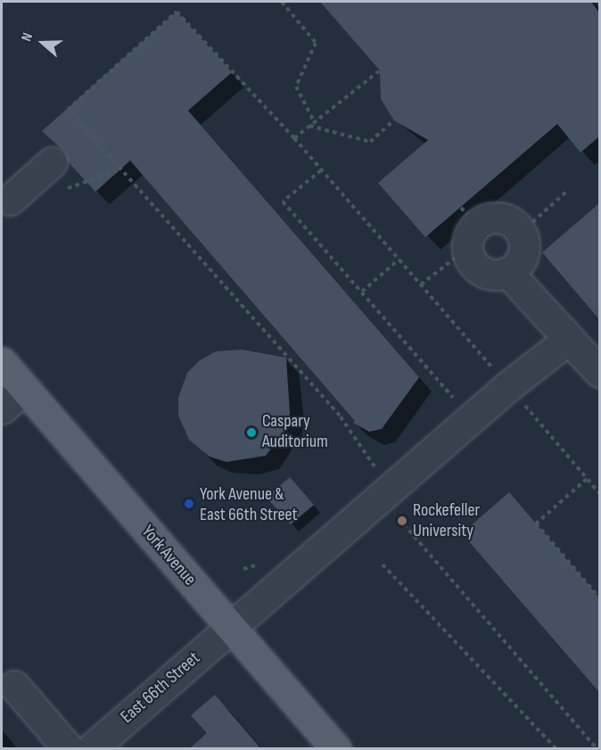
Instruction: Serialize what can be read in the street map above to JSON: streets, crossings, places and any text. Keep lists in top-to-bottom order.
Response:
{
  "streets": {
    "main road": ["York Avenue"],
    "street": ["East 66th Street"]
  },
  "crossings": [
    ["York Avenue", "East 66th Street"]
  ],
  "places": ["Caspary Auditorium", "York Avenue & East 66th Street", "Rockefeller University"],
  "north": "left"
}
